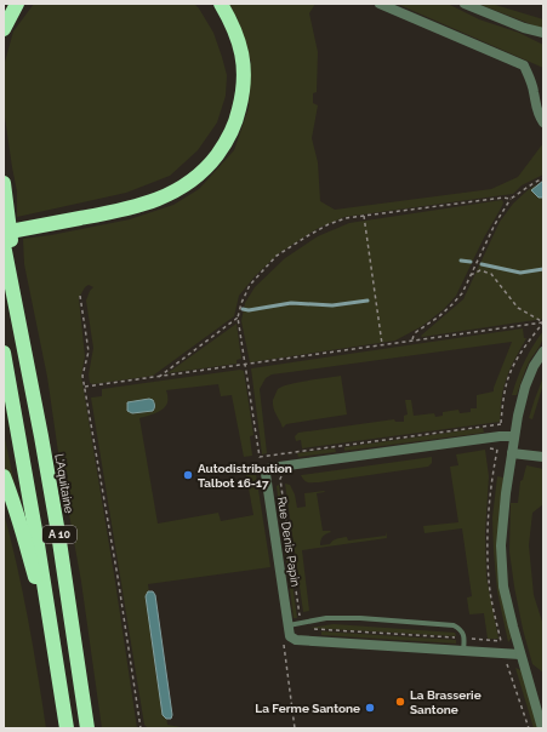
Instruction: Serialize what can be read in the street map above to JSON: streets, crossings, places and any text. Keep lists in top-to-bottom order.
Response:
{
  "streets": {
    "highway": ["L'Aquitaine", "A 10"],
    "street": ["Rue Denis Papin"]
  },
  "places": ["Autodistribution Talbot 16-17", "La Brasserie Santone", "La Ferme Santone"]
}
